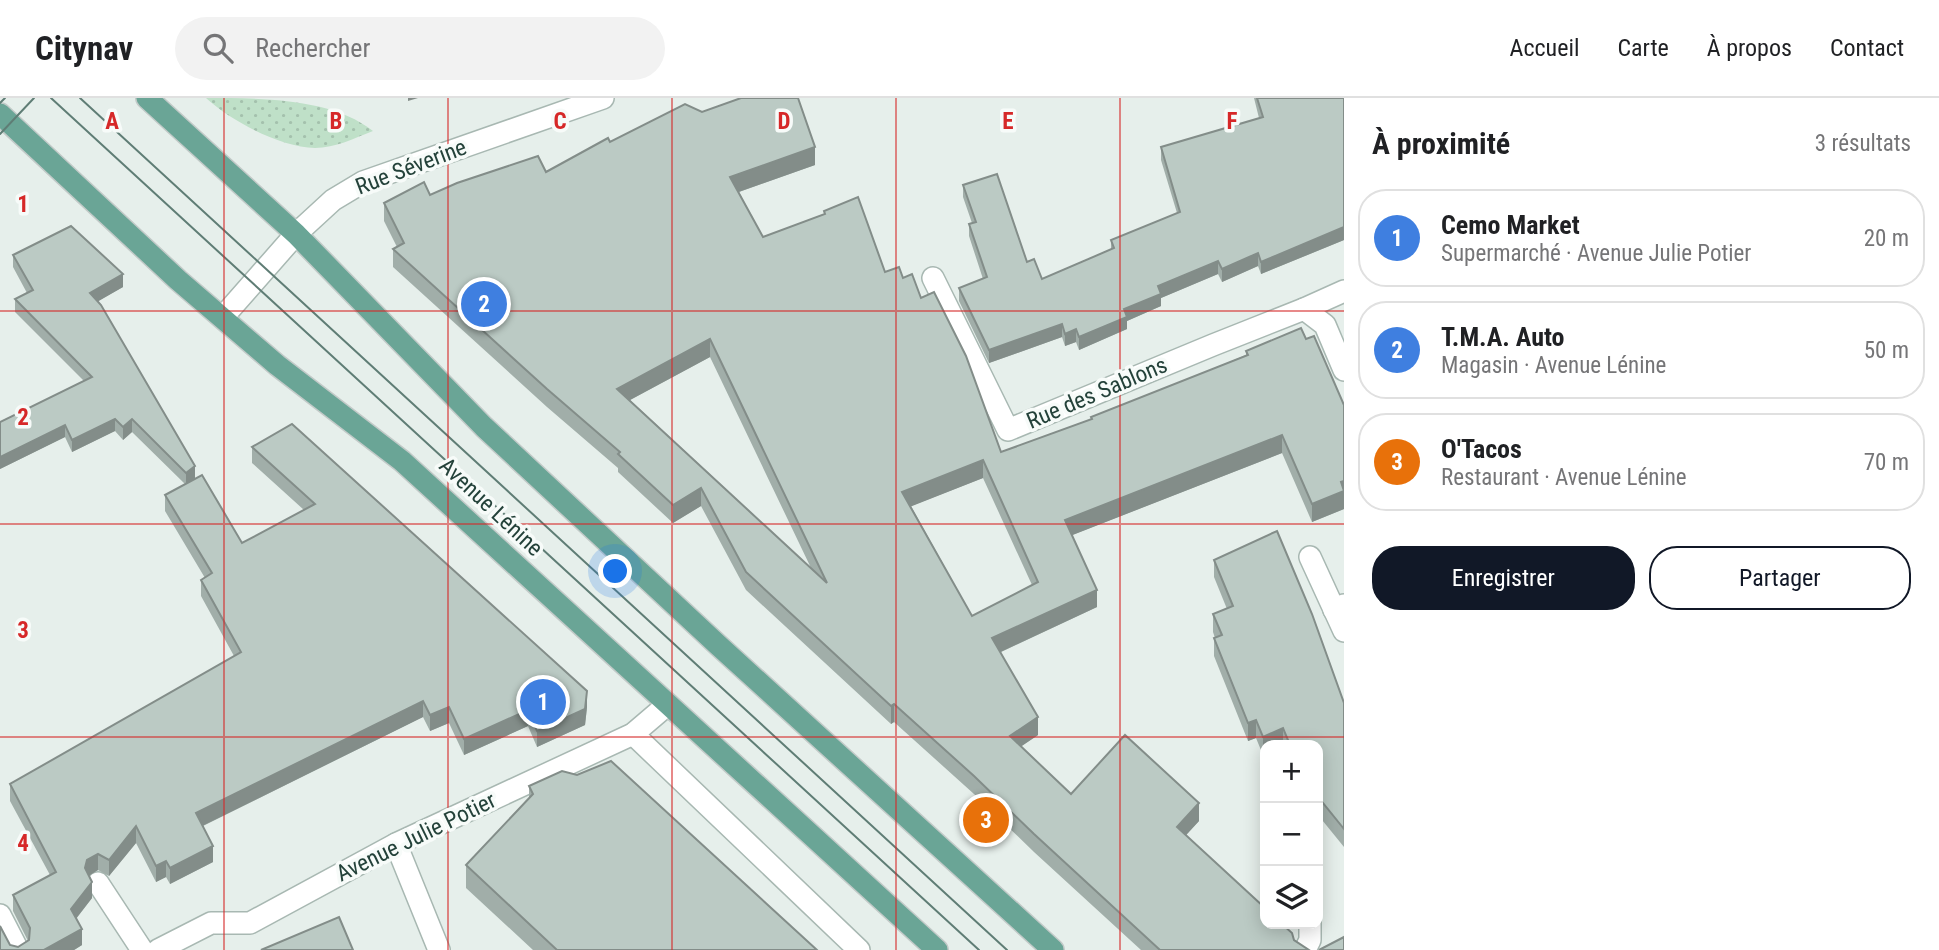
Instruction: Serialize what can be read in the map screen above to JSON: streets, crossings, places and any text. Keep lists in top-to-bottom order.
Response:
{
  "streets": {
    "main road": ["Avenue Lénine"],
    "street": ["Rue Séverine", "Rue des Sablons", "Avenue Julie Potier"]
  },
  "crossings": [
    ["Rue Séverine", "Avenue Lénine"],
    ["Avenue Lénine", "Avenue Julie Potier"]
  ],
  "page": {
    "header": "Citynav",
    "search": "Rechercher",
    "nav": [
      "Accueil",
      "Carte",
      "À propos",
      "Contact"
    ],
    "heading": ["À proximité", "3 résultats"],
    "list": [
      {
        "mark": "1",
        "name": "Cemo Market",
        "note": "Supermarché · Avenue Julie Potier",
        "value": "20 m"
      },
      {
        "mark": "2",
        "name": "T.M.A. Auto",
        "note": "Magasin · Avenue Lénine",
        "value": "50 m"
      },
      {
        "mark": "3",
        "name": "O'Tacos",
        "note": "Restaurant · Avenue Lénine",
        "value": "70 m"
      }
    ],
    "pins": ["2", "1", "3"],
    "buttons": ["Enregistrer", "Partager"],
    "map_buttons": ["+", "−"]
  },
  "grid": {
    "columns": [
      "A",
      "B",
      "C",
      "D",
      "E",
      "F"
    ],
    "rows": [
      "1",
      "2",
      "3",
      "4"
    ]
  }
}
